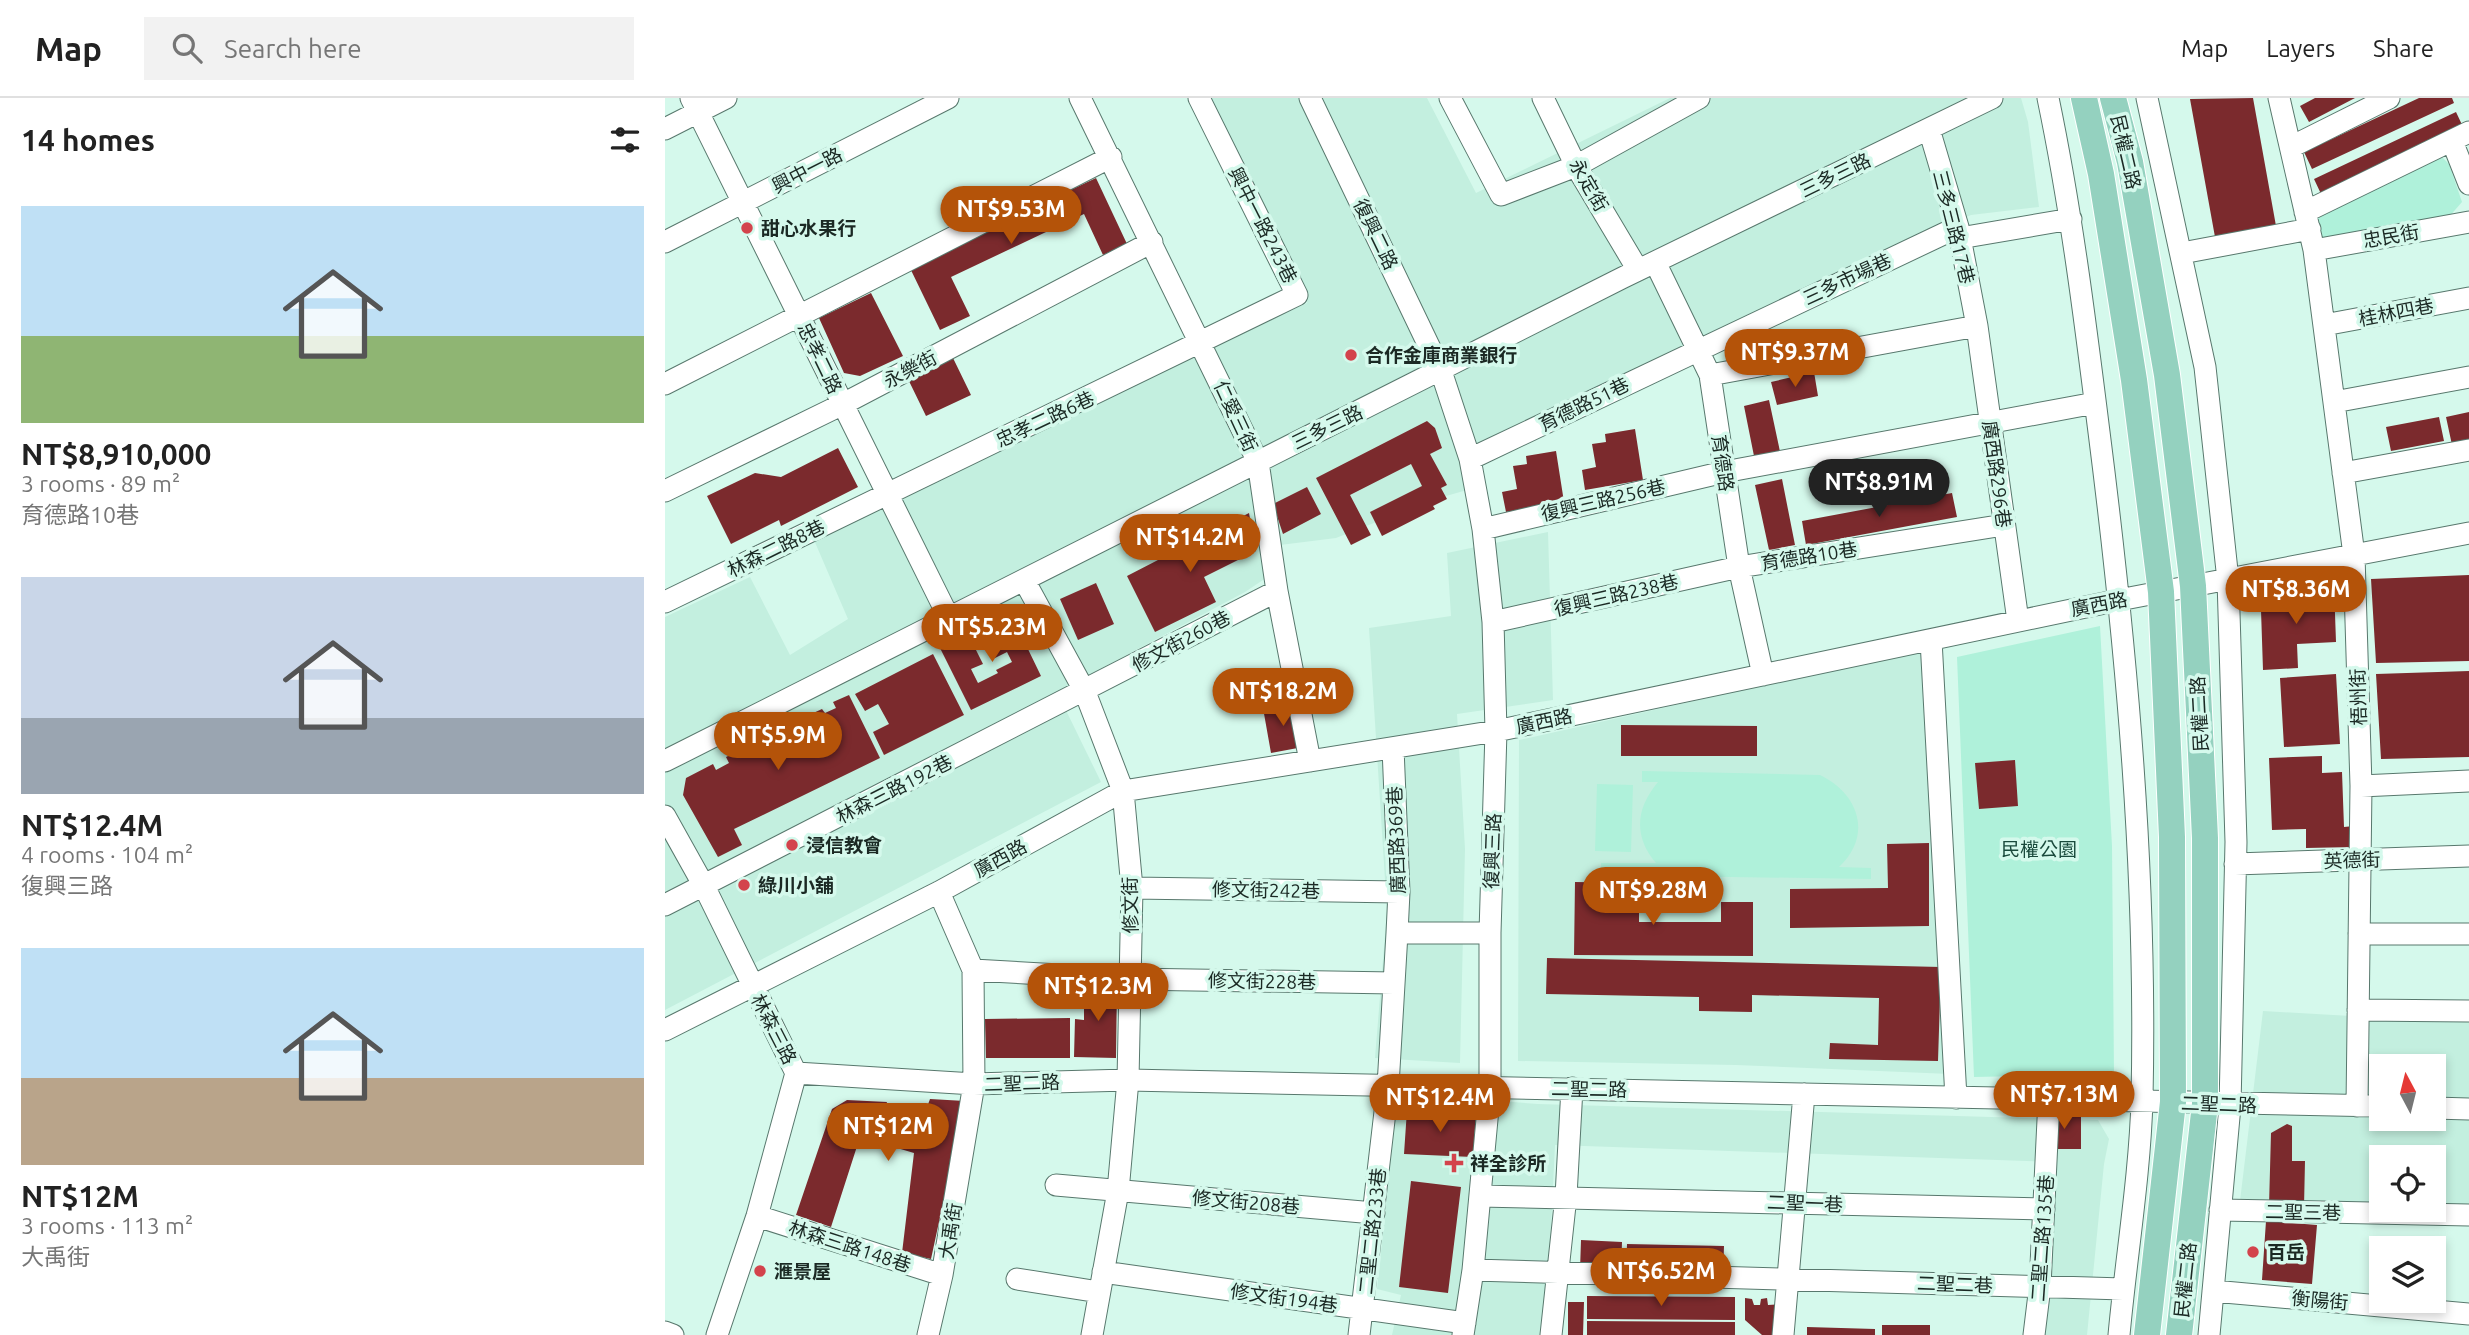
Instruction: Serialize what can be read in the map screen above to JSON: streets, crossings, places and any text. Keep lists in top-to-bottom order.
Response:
{
  "streets": {
    "main road": ["民權二路"],
    "street": [
      "興中一路",
      "三多三路",
      "永定街",
      "興中一路243巷",
      "三多三路17巷",
      "復興二路",
      "忠民街",
      "三多市場巷",
      "桂林四巷",
      "忠孝二路",
      "永樂街",
      "育德路51巷",
      "仁愛三街",
      "忠孝二路6巷",
      "育德路",
      "廣西路296巷",
      "復興三路256巷",
      "林森二路8巷",
      "育德路10巷",
      "復興三路238巷",
      "廣西路",
      "修文街260巷",
      "梧州街",
      "林森三路192巷",
      "廣西路369巷",
      "復興三路",
      "英德街",
      "修文街242巷",
      "修文街",
      "修文街228巷",
      "林森三路",
      "二聖二路",
      "修文街208巷",
      "二聖一巷",
      "二聖三巷",
      "大禹街",
      "二聖二路233巷",
      "二聖二路135巷",
      "林森三路148巷",
      "二聖二巷",
      "修文街194巷",
      "衡陽街"
    ]
  },
  "crossings": [
    ["民權二路", "廣西路"],
    ["民權二路", "英德街"],
    ["民權二路", "二聖二路"],
    ["民權二路", "二聖三巷"],
    ["民權二路", "衡陽街"],
    ["興中一路", "忠孝二路"],
    ["三多三路", "永定街"],
    ["三多三路", "三多三路17巷"],
    ["三多三路", "復興二路"],
    ["三多三路", "忠孝二路"],
    ["三多三路", "仁愛三街"],
    ["三多三路", "育德路"],
    ["三多三路", "復興三路"],
    ["三多三路", "修文街"],
    ["永定街", "育德路"],
    ["興中一路243巷", "仁愛三街"],
    ["興中一路243巷", "忠孝二路6巷"],
    ["三多三路17巷", "三多市場巷"],
    ["三多三路17巷", "廣西路296巷"],
    ["復興二路", "復興三路"],
    ["忠民街", "梧州街"],
    ["三多市場巷", "育德路51巷"],
    ["三多市場巷", "育德路"],
    ["桂林四巷", "梧州街"],
    ["忠孝二路", "永樂街"],
    ["忠孝二路", "忠孝二路6巷"],
    ["忠孝二路", "林森二路8巷"],
    ["永樂街", "仁愛三街"],
    ["育德路51巷", "育德路"],
    ["育德路51巷", "復興三路"],
    ["仁愛三街", "忠孝二路6巷"],
    ["仁愛三街", "廣西路"],
    ["仁愛三街", "修文街260巷"],
    ["忠孝二路6巷", "林森二路8巷"],
    ["育德路", "復興三路256巷"],
    ["育德路", "育德路10巷"],
    ["育德路", "復興三路238巷"],
    ["育德路", "廣西路"],
    ["廣西路296巷", "復興三路256巷"],
    ["廣西路296巷", "育德路10巷"],
    ["廣西路296巷", "廣西路"],
    ["復興三路256巷", "復興三路"],
    ["育德路10巷", "復興三路238巷"],
    ["復興三路238巷", "復興三路"],
    ["廣西路", "梧州街"],
    ["廣西路", "廣西路369巷"],
    ["廣西路", "復興三路"],
    ["廣西路", "修文街"],
    ["廣西路", "林森三路"],
    ["修文街260巷", "林森三路192巷"],
    ["修文街260巷", "修文街"],
    ["梧州街", "英德街"],
    ["梧州街", "二聖二路"],
    ["林森三路192巷", "修文街"],
    ["林森三路192巷", "林森三路"],
    ["廣西路369巷", "修文街242巷"],
    ["廣西路369巷", "修文街228巷"],
    ["廣西路369巷", "二聖二路233巷"],
    ["復興三路", "二聖二路"],
    ["復興三路", "二聖一巷"],
    ["復興三路", "二聖二巷"],
    ["復興三路", "修文街194巷"],
    ["修文街242巷", "修文街"],
    ["修文街", "修文街228巷"],
    ["修文街", "二聖二路"],
    ["修文街", "修文街208巷"],
    ["修文街", "修文街194巷"],
    ["修文街228巷", "大禹街"],
    ["修文街228巷", "二聖二路233巷"],
    ["林森三路", "二聖二路"],
    ["林森三路", "林森三路148巷"],
    ["二聖二路", "大禹街"],
    ["二聖二路", "二聖二路233巷"],
    ["二聖二路", "二聖二路135巷"],
    ["修文街208巷", "二聖二路233巷"],
    ["二聖一巷", "二聖二路135巷"],
    ["大禹街", "林森三路148巷"],
    ["二聖二路233巷", "修文街194巷"],
    ["二聖二路135巷", "二聖二巷"]
  ],
  "parks": ["民權公園"],
  "places": {
    "other": [
      "甜心水果行",
      "合作金庫商業銀行",
      "浸信教會",
      "綠川小舖",
      "百岳",
      "滙景屋"
    ],
    "health": ["祥全診所"]
  },
  "north": "top",
  "page": {
    "header": "Map",
    "search": "Search here",
    "nav": ["Map", "Layers", "Share"],
    "heading": "14 homes",
    "list": [
      {
        "name": "NT$8,910,000",
        "note": "3 rooms · 89 m² · 育德路10巷"
      },
      {
        "name": "NT$12.4M",
        "note": "4 rooms · 104 m² · 復興三路"
      },
      {
        "name": "NT$12M",
        "note": "3 rooms · 113 m² · 大禹街"
      }
    ],
    "price": [
      "NT$9.53M",
      "NT$9.37M",
      "NT$8.91M",
      "NT$14.2M",
      "NT$8.36M",
      "NT$5.23M",
      "NT$18.2M",
      "NT$5.9M",
      "NT$9.28M",
      "NT$12.3M",
      "NT$7.13M",
      "NT$12.4M",
      "NT$12M",
      "NT$6.52M"
    ]
  }
}
